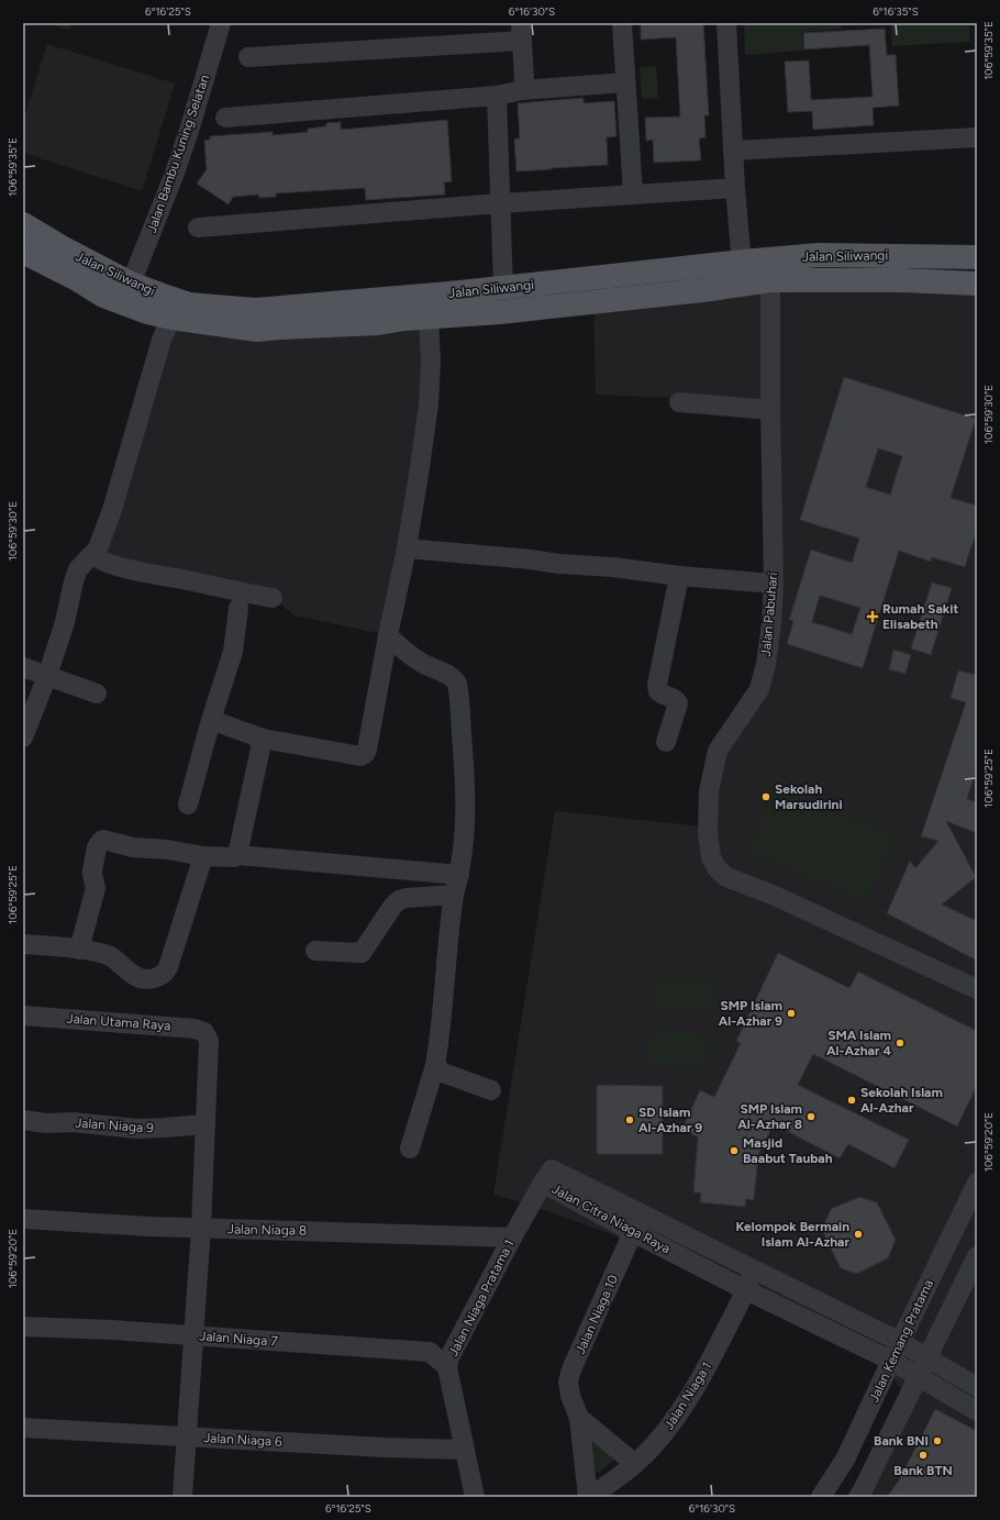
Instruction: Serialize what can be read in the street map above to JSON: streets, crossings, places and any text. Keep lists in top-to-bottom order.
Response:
{
  "streets": {
    "main road": ["Jalan Siliwangi"],
    "street": [
      "Jalan Bambu Kuning Selatan",
      "Jalan Pabuhari",
      "Jalan Utama Raya",
      "Jalan Niaga 9",
      "Jalan Citra Niaga Raya",
      "Jalan Niaga 8",
      "Jalan Niaga Pratama 1",
      "Jalan Niaga 10",
      "Jalan Niaga 7",
      "Jalan Kemang Pratama",
      "Jalan Niaga 1",
      "Jalan Niaga 6"
    ]
  },
  "crossings": [
    ["Jalan Bambu Kuning Selatan", "Jalan Siliwangi"],
    ["Jalan Siliwangi", "Jalan Pabuhari"],
    ["Jalan Utama Raya", "Jalan Niaga 9"],
    ["Jalan Citra Niaga Raya", "Jalan Niaga Pratama 1"],
    ["Jalan Citra Niaga Raya", "Jalan Niaga 10"],
    ["Jalan Citra Niaga Raya", "Jalan Kemang Pratama"],
    ["Jalan Citra Niaga Raya", "Jalan Niaga 1"],
    ["Jalan Niaga 8", "Jalan Niaga Pratama 1"],
    ["Jalan Niaga Pratama 1", "Jalan Niaga 7"],
    ["Jalan Niaga Pratama 1", "Jalan Niaga 6"],
    ["Jalan Niaga 10", "Jalan Niaga 1"]
  ],
  "places": {
    "health": ["Rumah Sakit Elisabeth"],
    "other": [
      "Sekolah Marsudirini",
      "SMP Islam Al-Azhar 9",
      "SMA Islam Al-Azhar 4",
      "Sekolah Islam Al-Azhar",
      "SMP Islam Al-Azhar 8",
      "SD Islam Al-Azhar 9",
      "Masjid Baabut Taubah",
      "Kelompok Bermain Islam Al-Azhar",
      "Bank BNI",
      "Bank BTN"
    ]
  },
  "coordinates": [
    "6°16'25\"S",
    "6°16'30\"S",
    "6°16'35\"S",
    "106°59'35\"E",
    "106°59'30\"E",
    "106°59'25\"E",
    "106°59'20\"E"
  ]
}
